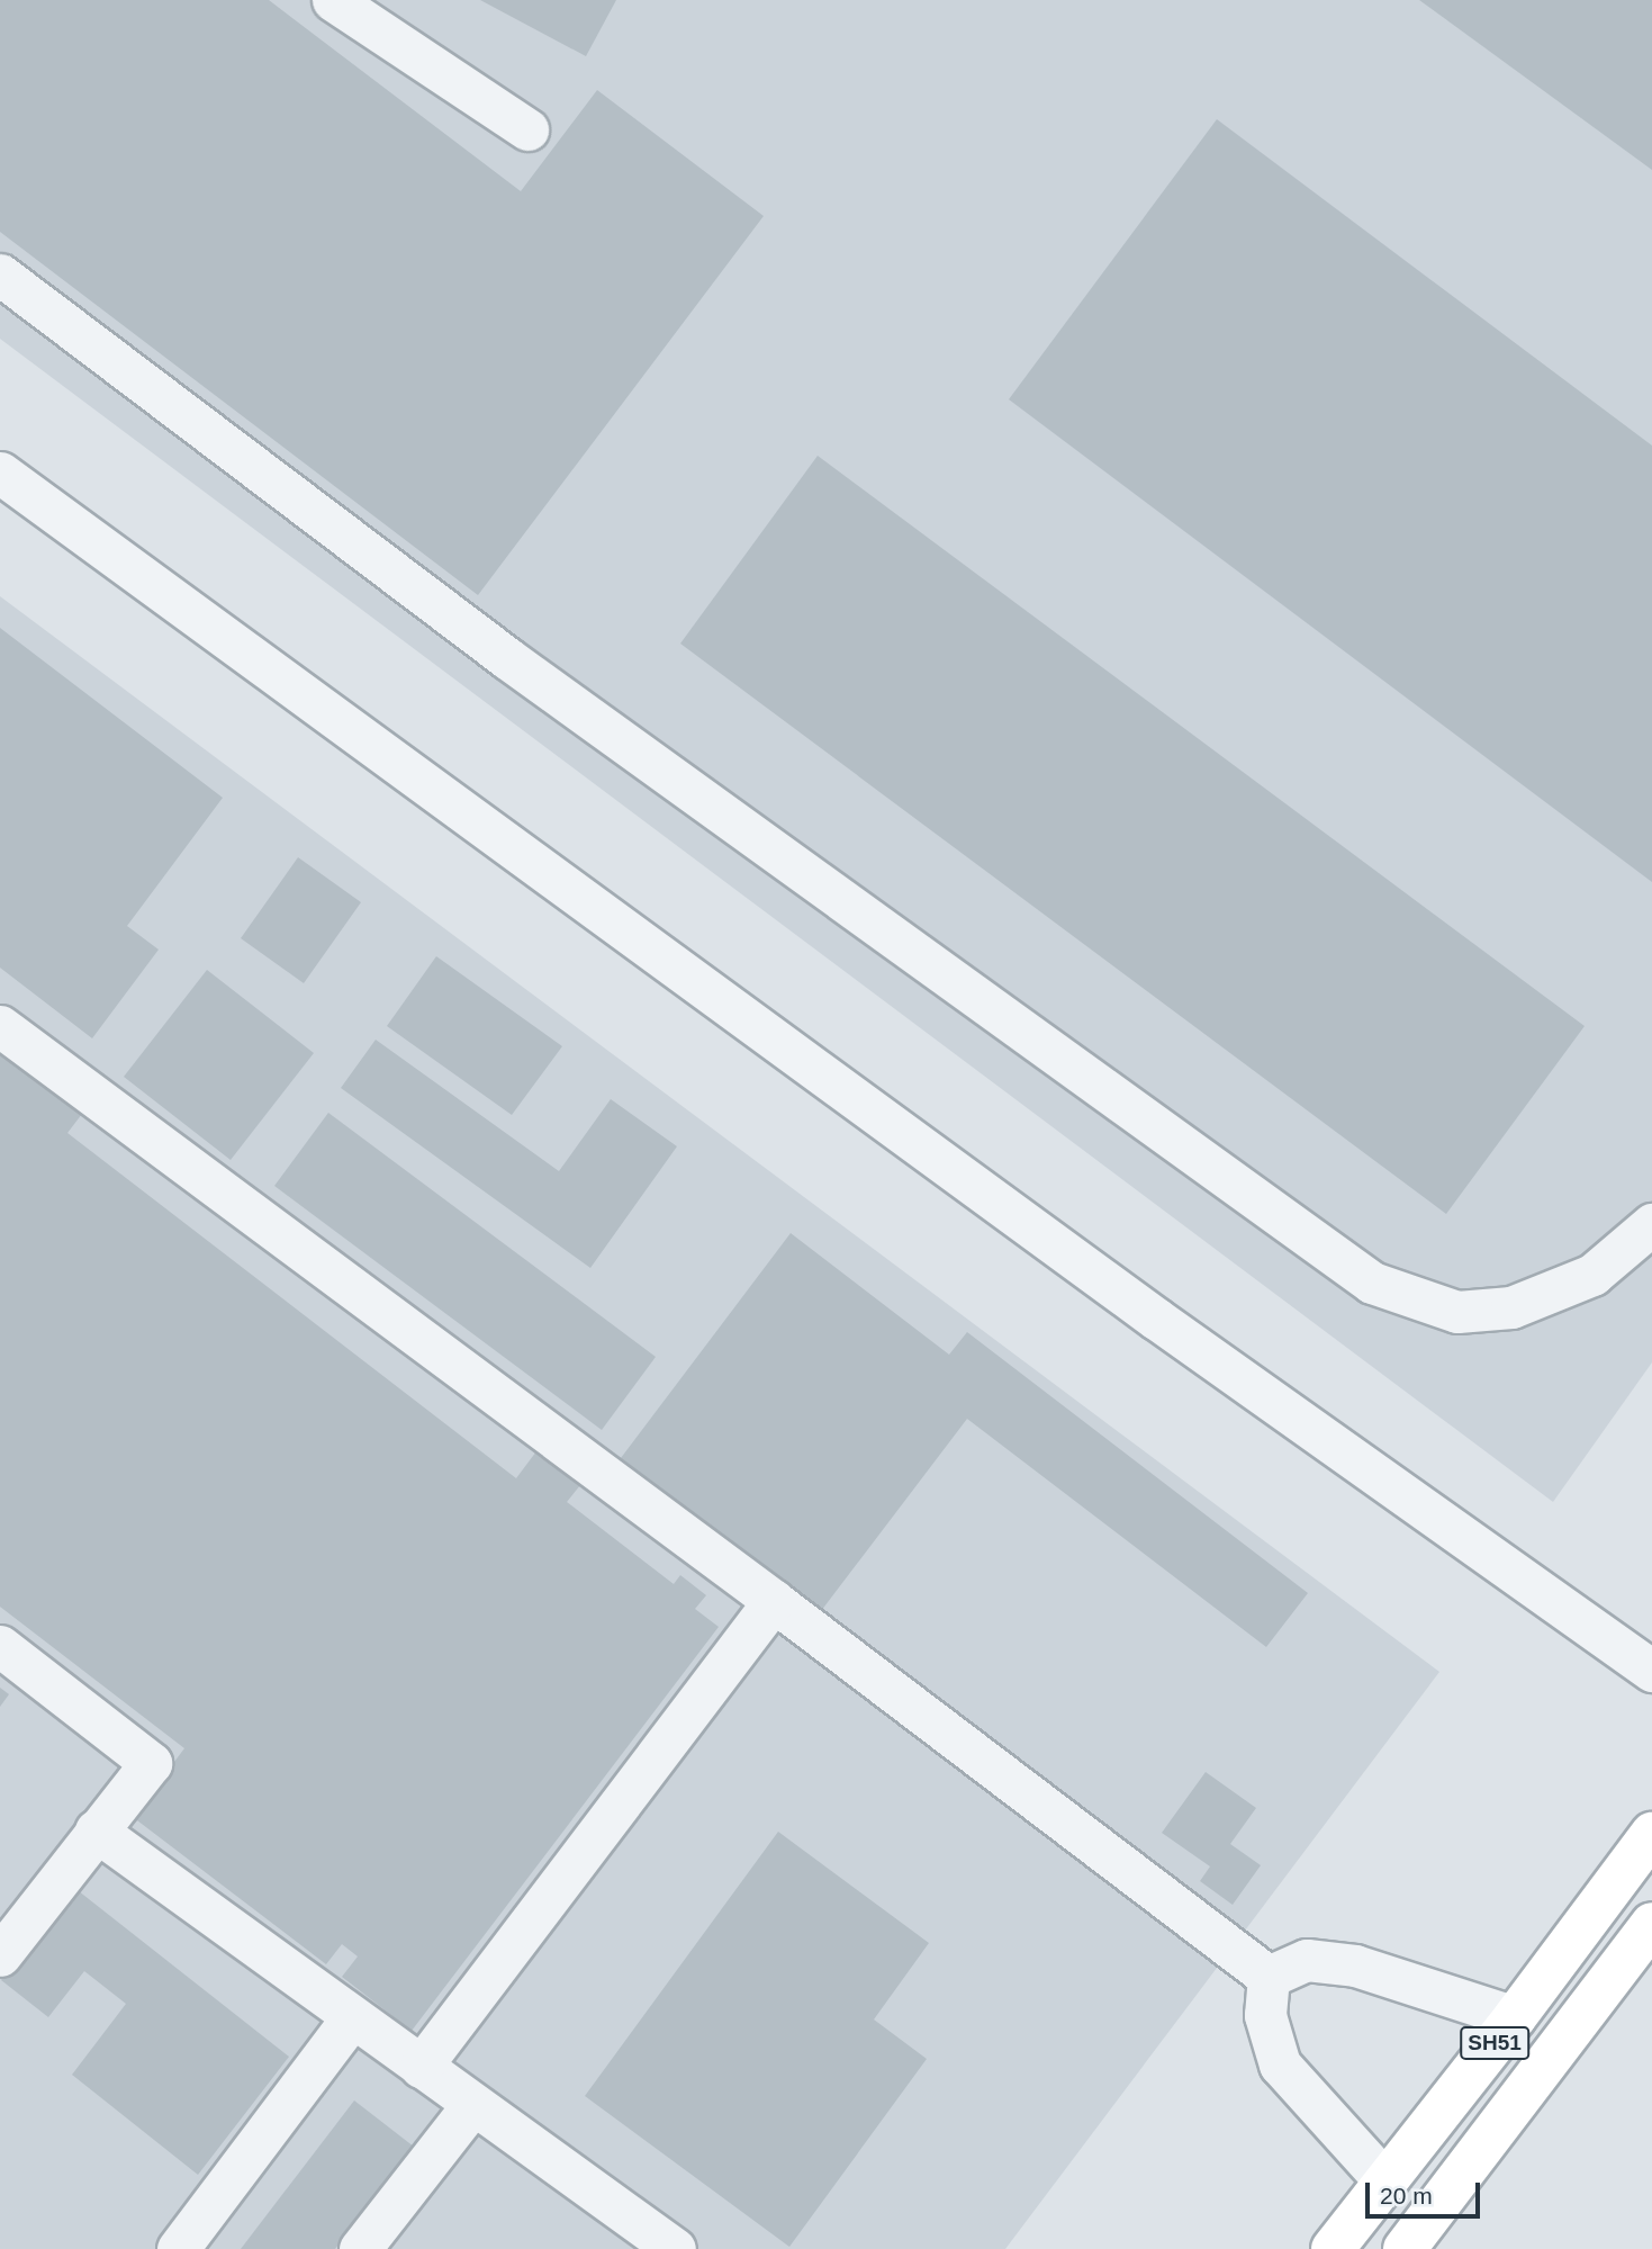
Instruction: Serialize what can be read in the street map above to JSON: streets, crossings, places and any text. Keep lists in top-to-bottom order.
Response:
{
  "streets": {
    "main road": ["SH51"]
  },
  "scale_bar": "20 m"
}
